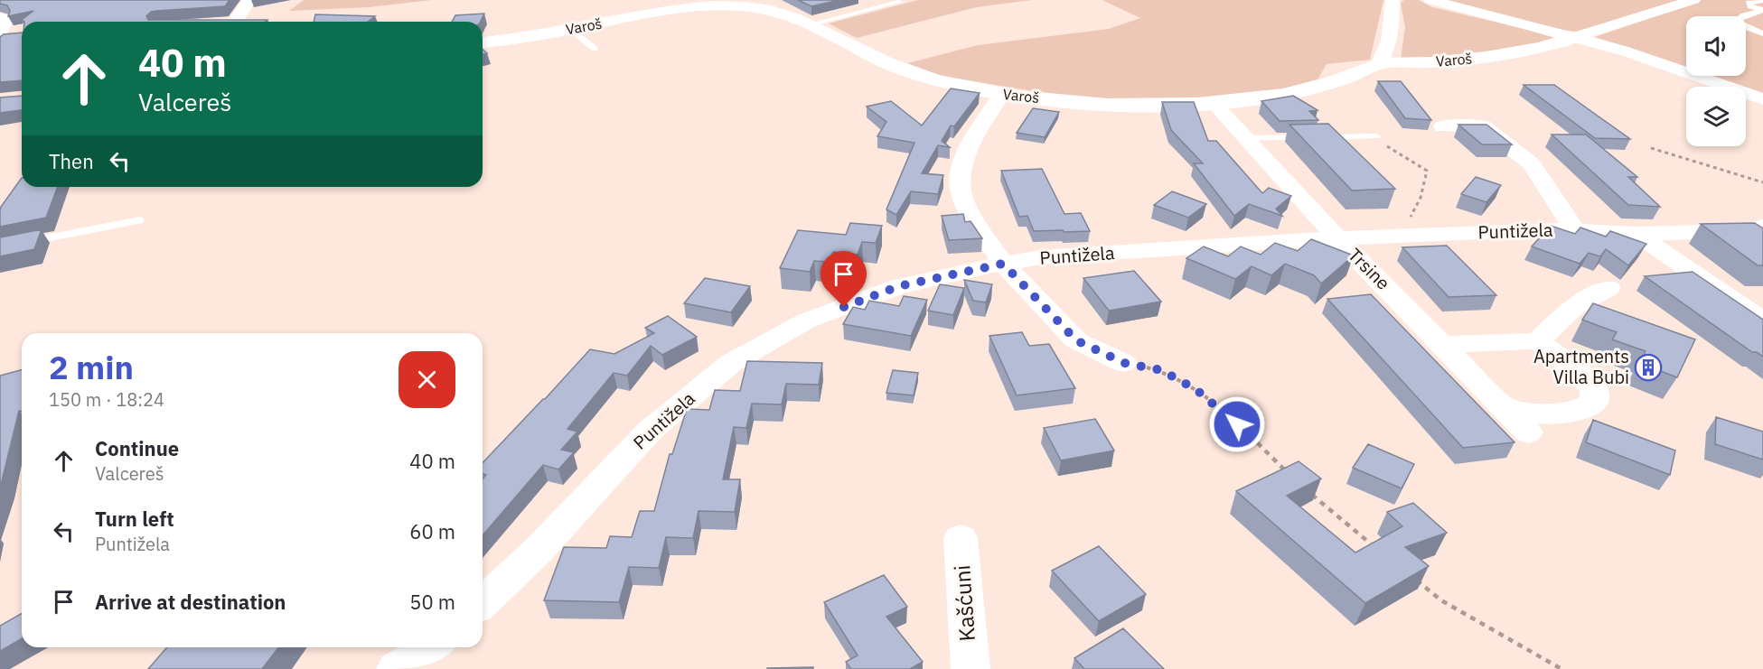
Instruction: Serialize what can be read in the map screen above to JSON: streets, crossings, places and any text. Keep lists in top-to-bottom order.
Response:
{
  "streets": {
    "main road": ["Varoš"],
    "street": ["Puntižela", "Trsine", "Kašćuni"]
  },
  "crossings": [
    ["Varoš", "Trsine"],
    ["Puntižela", "Trsine"]
  ],
  "places": {
    "building": ["Apartments Villa Bubi"]
  },
  "page": {
    "turn": ["40 m", "Valcereš"],
    "then": "Then",
    "heading": ["2 min", "150 m · 18:24"],
    "list": [
      {
        "name": "Continue",
        "note": "Valcereš",
        "value": "40 m"
      },
      {
        "name": "Turn left",
        "note": "Puntižela",
        "value": "60 m"
      },
      {
        "name": "Arrive at destination",
        "value": "50 m"
      }
    ]
  }
}
